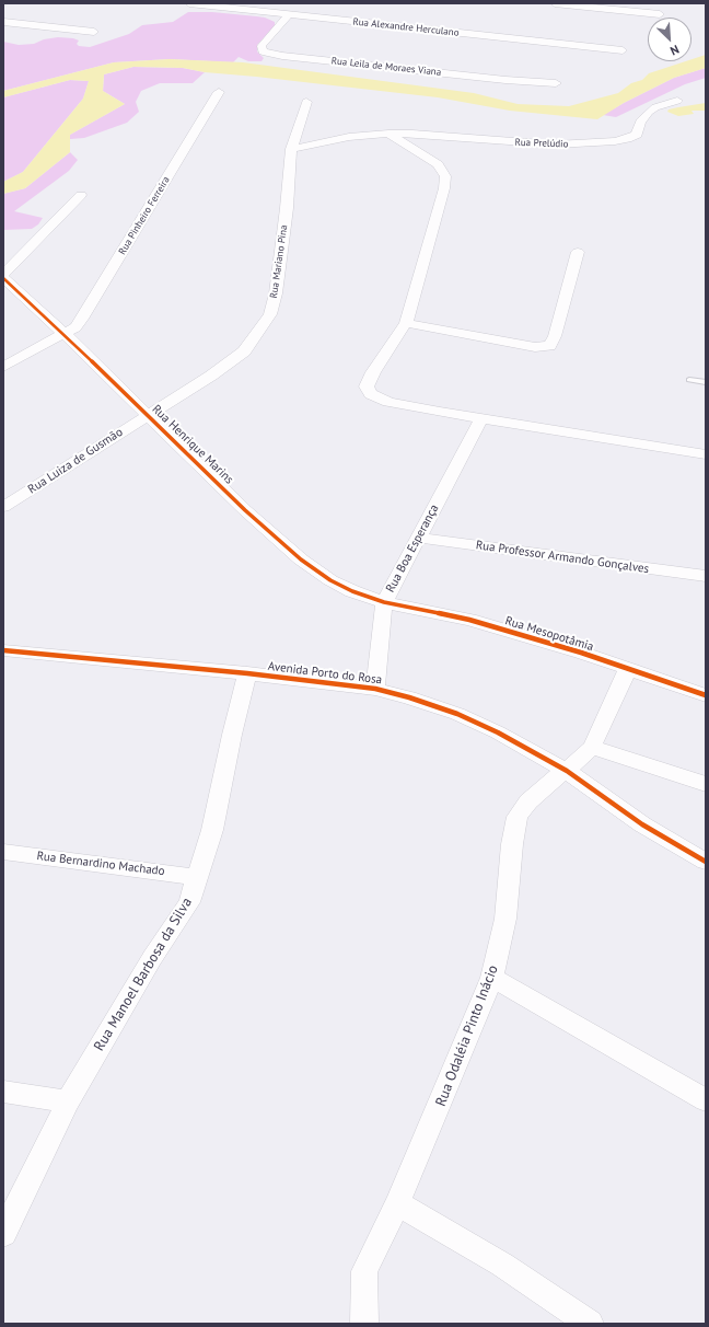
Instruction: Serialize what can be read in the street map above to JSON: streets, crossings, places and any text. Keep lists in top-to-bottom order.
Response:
{
  "streets": {
    "street": [
      "Rua Alexandre Herculano",
      "Rua Leila de Moraes Viana",
      "Rua Prelúdio",
      "Rua Pinheiro Ferreira",
      "Rua Mariano Pina",
      "Rua Henrique Marins",
      "Rua Luiza de Gusmão",
      "Rua Boa Esperança",
      "Rua Professor Armando Gonçalves",
      "Rua Mesopotâmia",
      "Avenida Porto do Rosa",
      "Rua Bernardino Machado",
      "Rua Manoel Barbosa da Silva",
      "Rua Odaléia Pinto Inácio"
    ]
  },
  "crossings": [
    ["Rua Alexandre Herculano", "Rua Leila de Moraes Viana"],
    ["Rua Prelúdio", "Rua Mariano Pina"],
    ["Rua Pinheiro Ferreira", "Rua Henrique Marins"],
    ["Rua Mariano Pina", "Rua Henrique Marins"],
    ["Rua Mariano Pina", "Rua Luiza de Gusmão"],
    ["Rua Henrique Marins", "Rua Luiza de Gusmão"],
    ["Rua Henrique Marins", "Rua Boa Esperança"],
    ["Rua Henrique Marins", "Rua Mesopotâmia"],
    ["Rua Boa Esperança", "Rua Professor Armando Gonçalves"],
    ["Rua Boa Esperança", "Rua Mesopotâmia"],
    ["Rua Boa Esperança", "Avenida Porto do Rosa"],
    ["Rua Mesopotâmia", "Rua Odaléia Pinto Inácio"],
    ["Avenida Porto do Rosa", "Rua Manoel Barbosa da Silva"],
    ["Avenida Porto do Rosa", "Rua Odaléia Pinto Inácio"],
    ["Rua Bernardino Machado", "Rua Manoel Barbosa da Silva"]
  ],
  "north": "bottom right"
}
